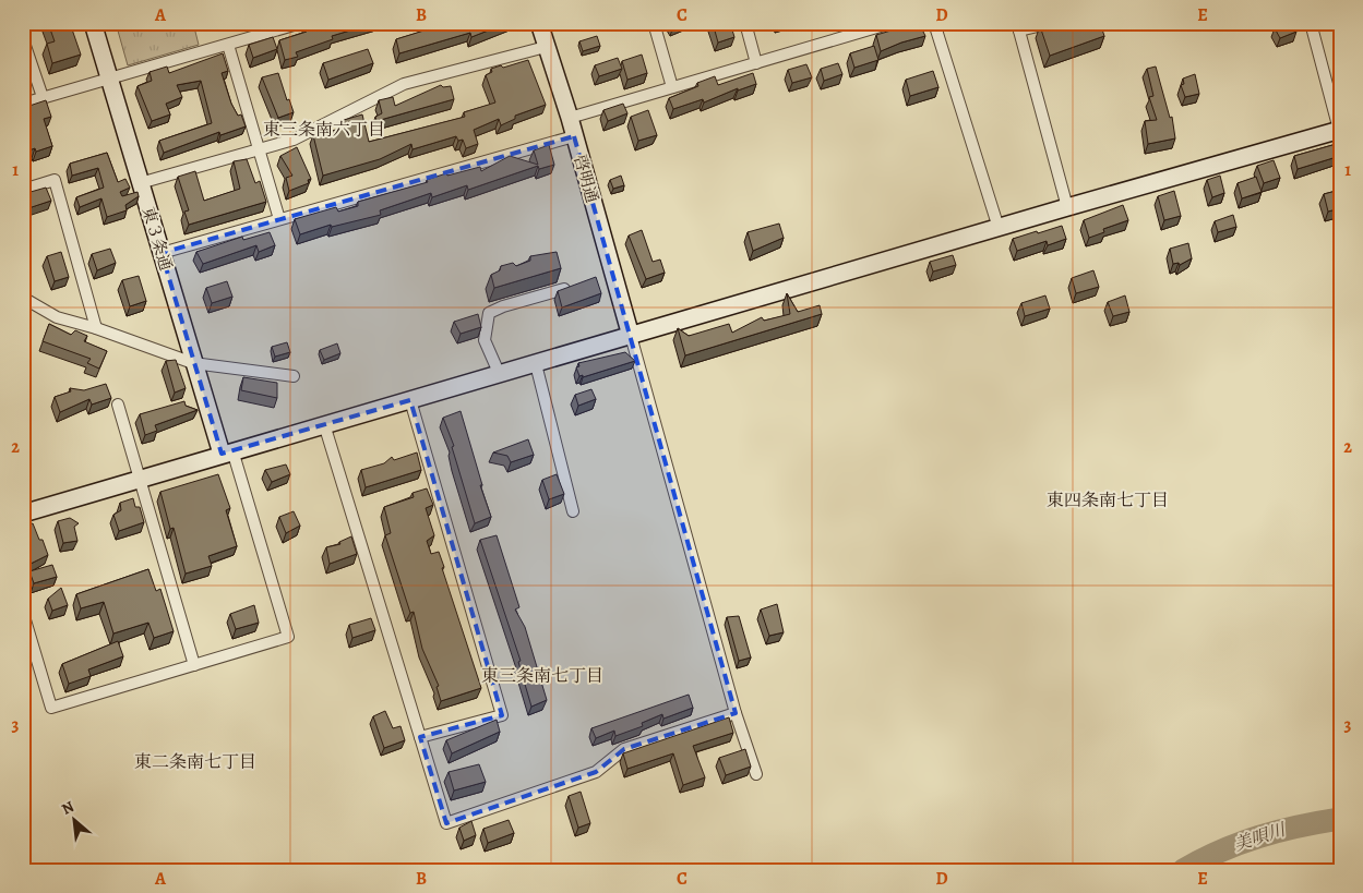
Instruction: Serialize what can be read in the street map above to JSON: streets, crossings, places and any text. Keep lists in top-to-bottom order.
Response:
{
  "streets": {
    "street": ["啓明通", "東３条通"]
  },
  "districts": [
    "東三条南六丁目",
    "東四条南七丁目",
    "東三条南七丁目",
    "東二条南七丁目"
  ],
  "water": ["美唄川"],
  "north": "top left",
  "grid": {
    "columns": [
      "A",
      "B",
      "C",
      "D",
      "E"
    ],
    "rows": ["1", "2", "3"]
  }
}
